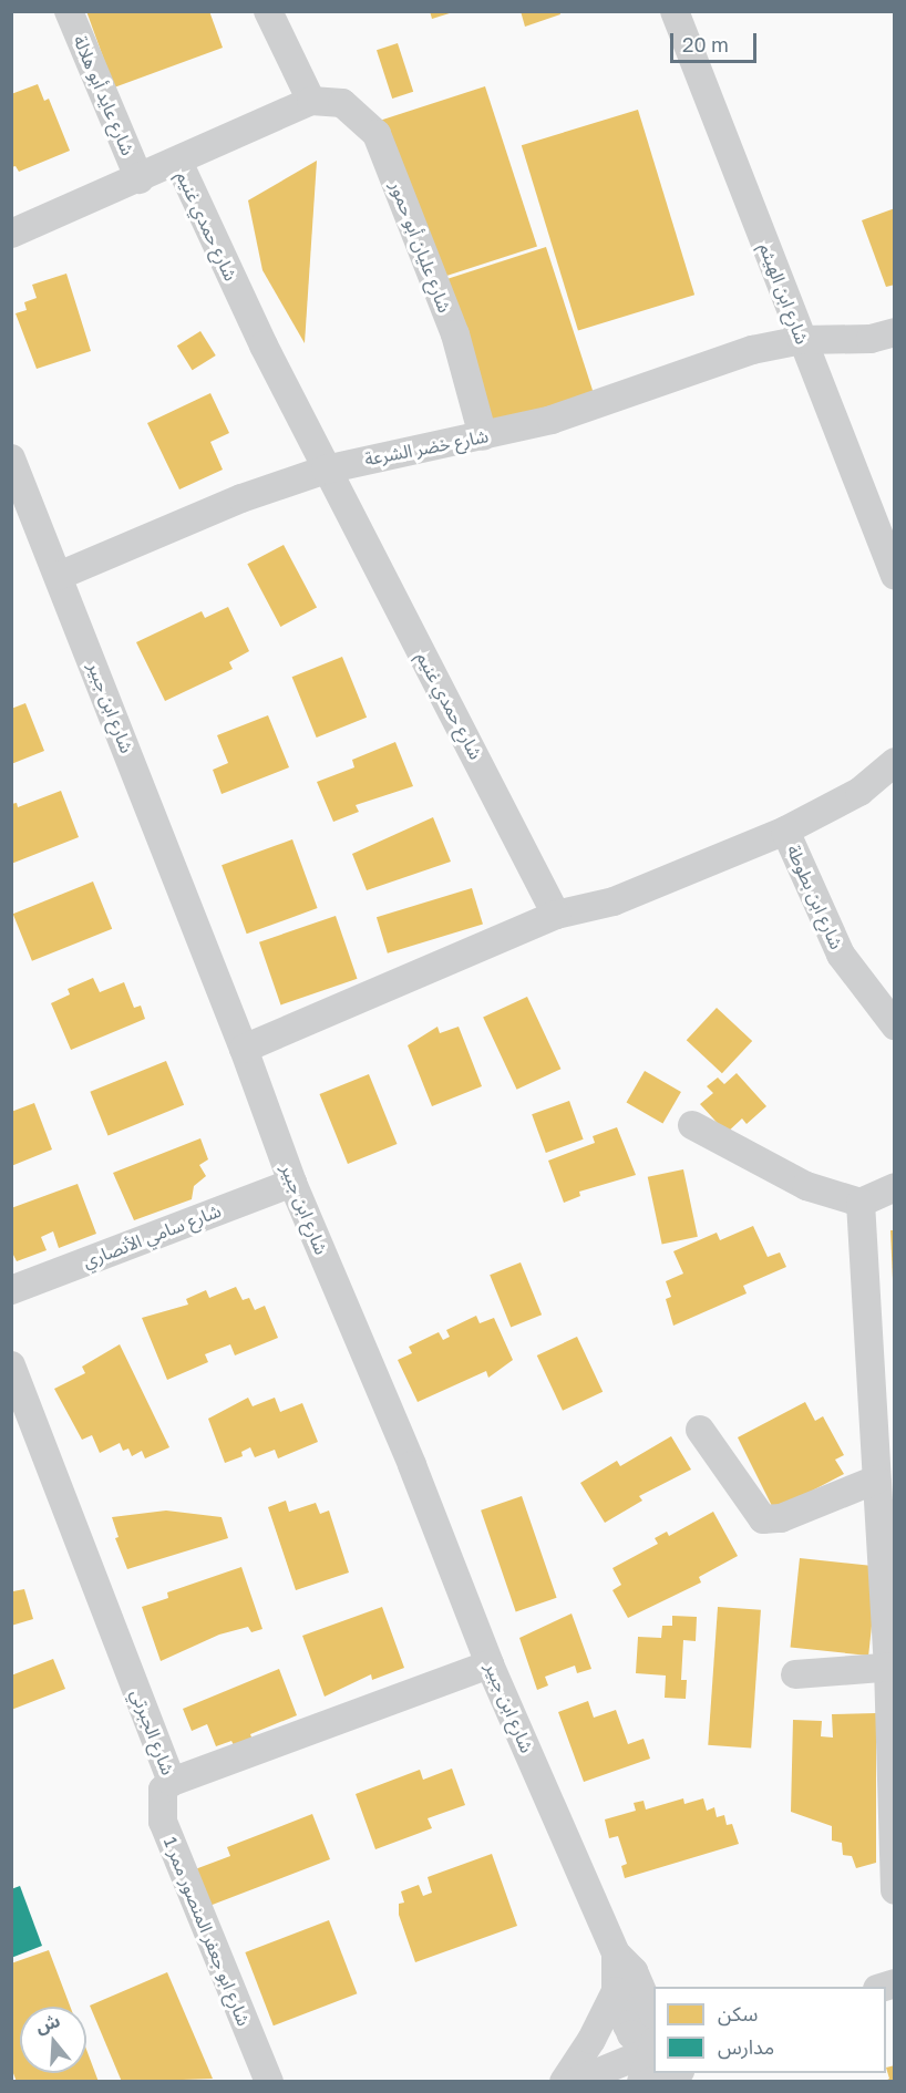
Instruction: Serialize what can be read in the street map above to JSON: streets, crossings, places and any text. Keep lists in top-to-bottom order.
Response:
{
  "streets": {
    "street": [
      "شارع عايد أبو هلالة",
      "شارع حمدي غنيم",
      "شارع عليان أبو حمور",
      "شارع ابن الهيثم",
      "شارع خضر الشرعة",
      "شارع ابن جبير",
      "شارع ابن بطوطة",
      "شارع سامي الأنصاري",
      "شارع الجبرتي",
      "شارع ابو جعفر المنصور ممر 1"
    ]
  },
  "crossings": [
    ["شارع حمدي غنيم", "شارع خضر الشرعة"],
    ["شارع عليان أبو حمور", "شارع خضر الشرعة"],
    ["شارع ابن الهيثم", "شارع خضر الشرعة"],
    ["شارع خضر الشرعة", "شارع ابن جبير"],
    ["شارع ابن جبير", "شارع سامي الأنصاري"],
    ["شارع ابن جبير", "شارع الجبرتي"],
    ["شارع الجبرتي", "شارع ابو جعفر المنصور ممر 1"]
  ],
  "legend": ["سكن", "مدارس"],
  "scale_bar": "20 m",
  "north": "top"
}
